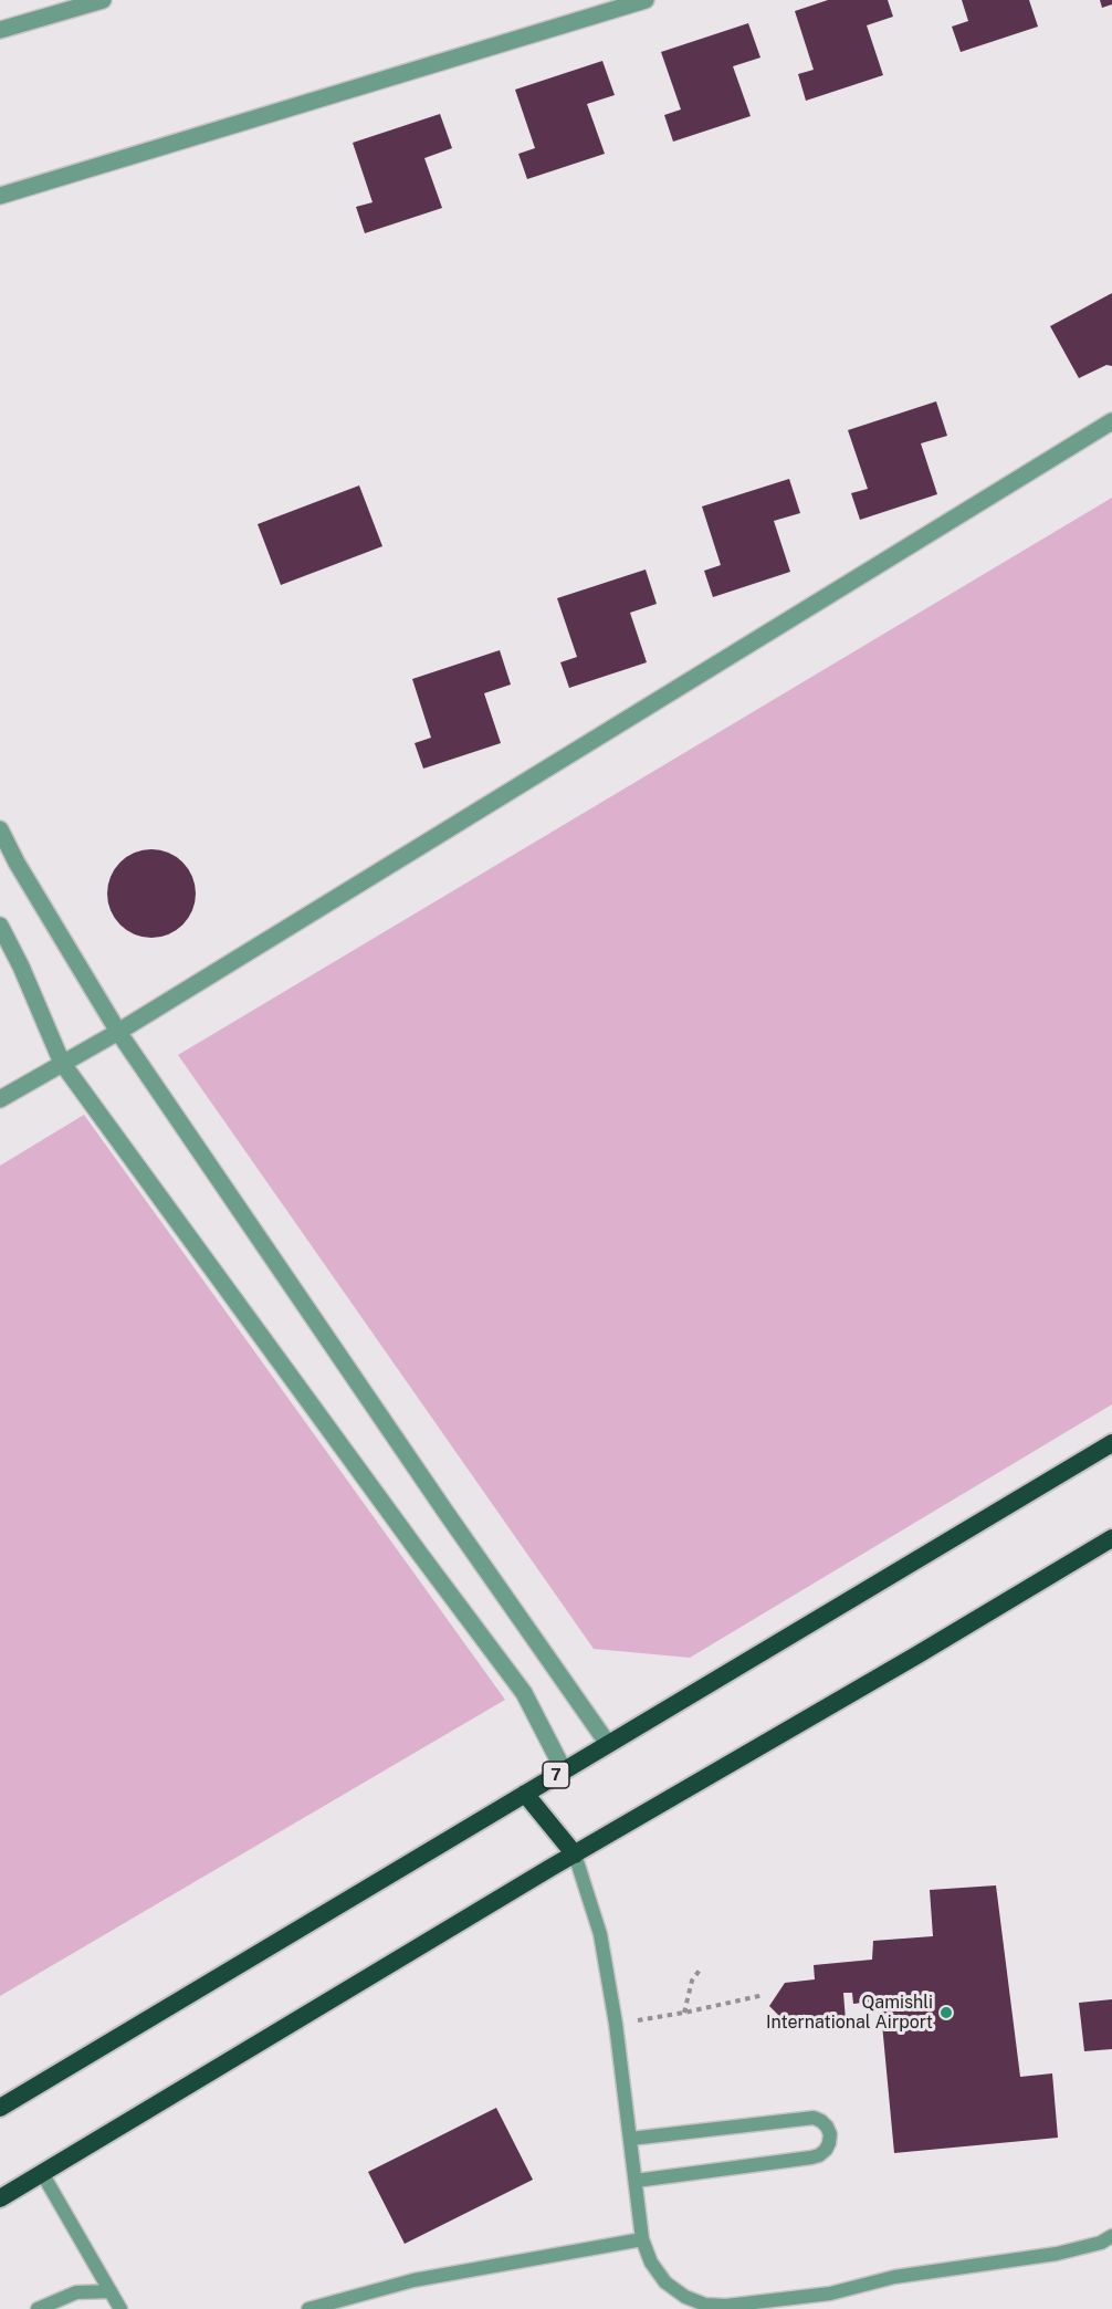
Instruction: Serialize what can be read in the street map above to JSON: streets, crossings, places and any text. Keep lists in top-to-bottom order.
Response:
{
  "streets": {
    "highway": ["7"]
  },
  "places": ["Qamishli International Airport"]
}
